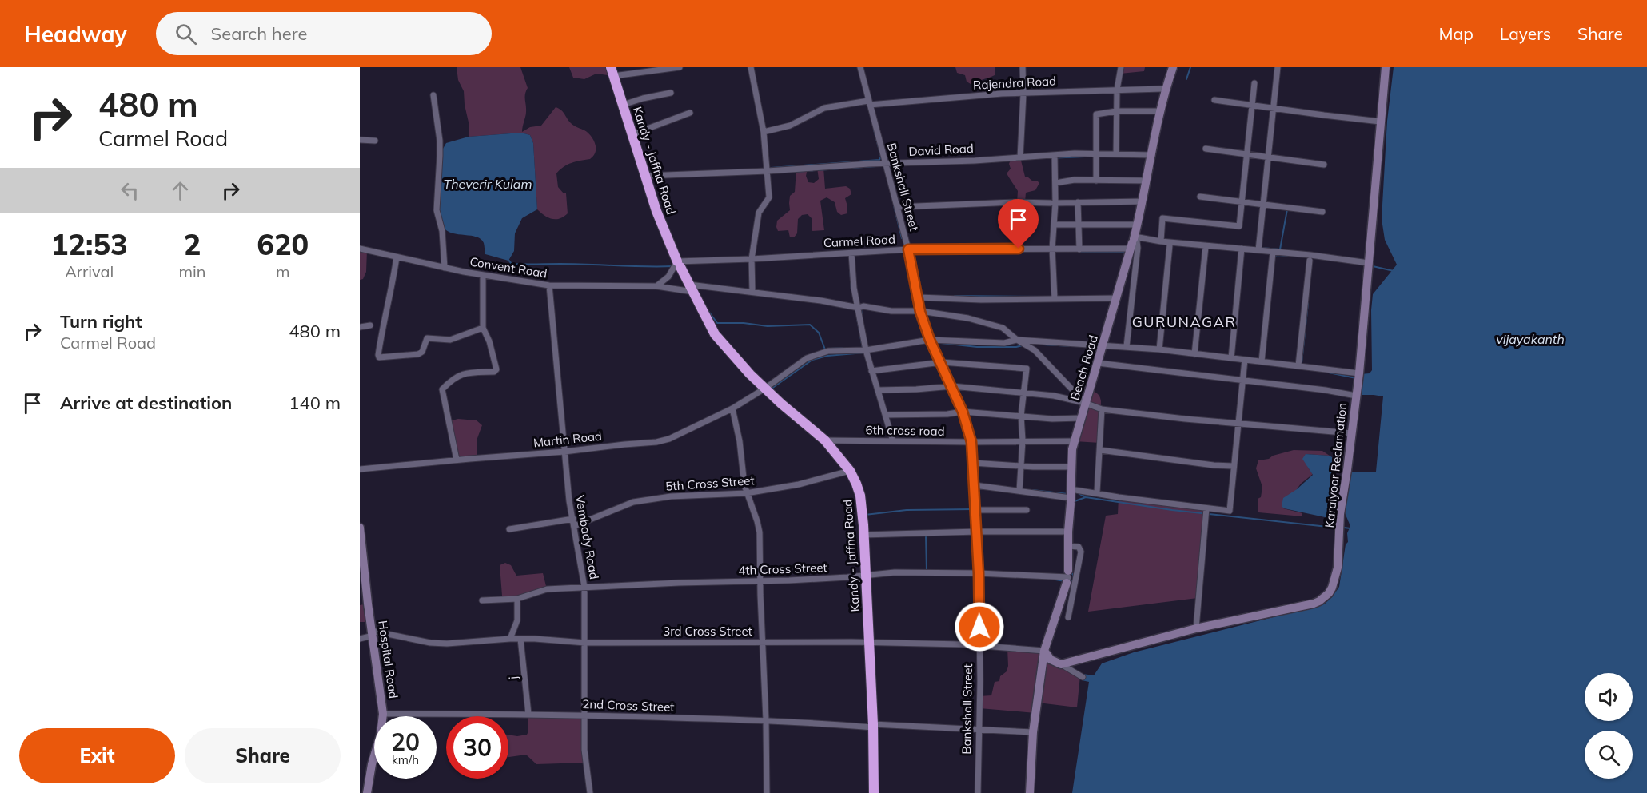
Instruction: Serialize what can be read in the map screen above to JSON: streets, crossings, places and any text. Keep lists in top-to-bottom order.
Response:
{
  "streets": {
    "highway": ["Kandy - Jaffna Road"],
    "main road": ["Beach Road", "Karaiyoor Reclamation", "Hospital Road"],
    "street": [
      "Rajendra Road",
      "David Road",
      "Bankshall Street",
      "Carmel Road",
      "Convent Road",
      "6th cross road",
      "Martin Road",
      "5th Cross Street",
      "Vembady Road",
      "4th Cross Street",
      "3rd Cross Street",
      "j",
      "2nd Cross Street"
    ]
  },
  "crossings": [
    ["Rajendra Road", "Bankshall Street"],
    ["David Road", "Kandy - Jaffna Road"],
    ["David Road", "Bankshall Street"],
    ["David Road", "Beach Road"],
    ["Kandy - Jaffna Road", "Carmel Road"],
    ["Kandy - Jaffna Road", "Convent Road"],
    ["Kandy - Jaffna Road", "6th cross road"],
    ["Kandy - Jaffna Road", "Martin Road"],
    ["Kandy - Jaffna Road", "5th Cross Street"],
    ["Kandy - Jaffna Road", "4th Cross Street"],
    ["Kandy - Jaffna Road", "3rd Cross Street"],
    ["Kandy - Jaffna Road", "2nd Cross Street"],
    ["Bankshall Street", "Carmel Road"],
    ["Bankshall Street", "Convent Road"],
    ["Bankshall Street", "6th cross road"],
    ["Bankshall Street", "Martin Road"],
    ["Bankshall Street", "4th Cross Street"],
    ["Bankshall Street", "3rd Cross Street"],
    ["Bankshall Street", "2nd Cross Street"],
    ["Carmel Road", "Beach Road"],
    ["Carmel Road", "Karaiyoor Reclamation"],
    ["Convent Road", "Beach Road"],
    ["Convent Road", "Martin Road"],
    ["Convent Road", "Vembady Road"],
    ["Beach Road", "Martin Road"],
    ["Beach Road", "4th Cross Street"],
    ["Beach Road", "3rd Cross Street"],
    ["Beach Road", "2nd Cross Street"],
    ["Martin Road", "Karaiyoor Reclamation"],
    ["Martin Road", "Vembady Road"],
    ["5th Cross Street", "Vembady Road"],
    ["Vembady Road", "4th Cross Street"],
    ["Vembady Road", "3rd Cross Street"],
    ["Vembady Road", "2nd Cross Street"],
    ["3rd Cross Street", "Hospital Road"],
    ["3rd Cross Street", "j"],
    ["Hospital Road", "2nd Cross Street"],
    ["j", "2nd Cross Street"]
  ],
  "districts": ["GURUNAGAR"],
  "water": ["Theverir Kulam", "vijayakanth"],
  "page": {
    "header": "Headway",
    "search": "Search here",
    "nav": ["Map", "Layers", "Share"],
    "turn": ["480 m", "Carmel Road"],
    "eta": [
      "12:53",
      "Arrival",
      "2",
      "min",
      "620",
      "m"
    ],
    "list": [
      {
        "name": "Turn right",
        "note": "Carmel Road",
        "value": "480 m"
      },
      {
        "name": "Arrive at destination",
        "value": "140 m"
      }
    ],
    "speed": "20 km/h",
    "limit": "30",
    "buttons": ["Exit", "Share"]
  }
}
